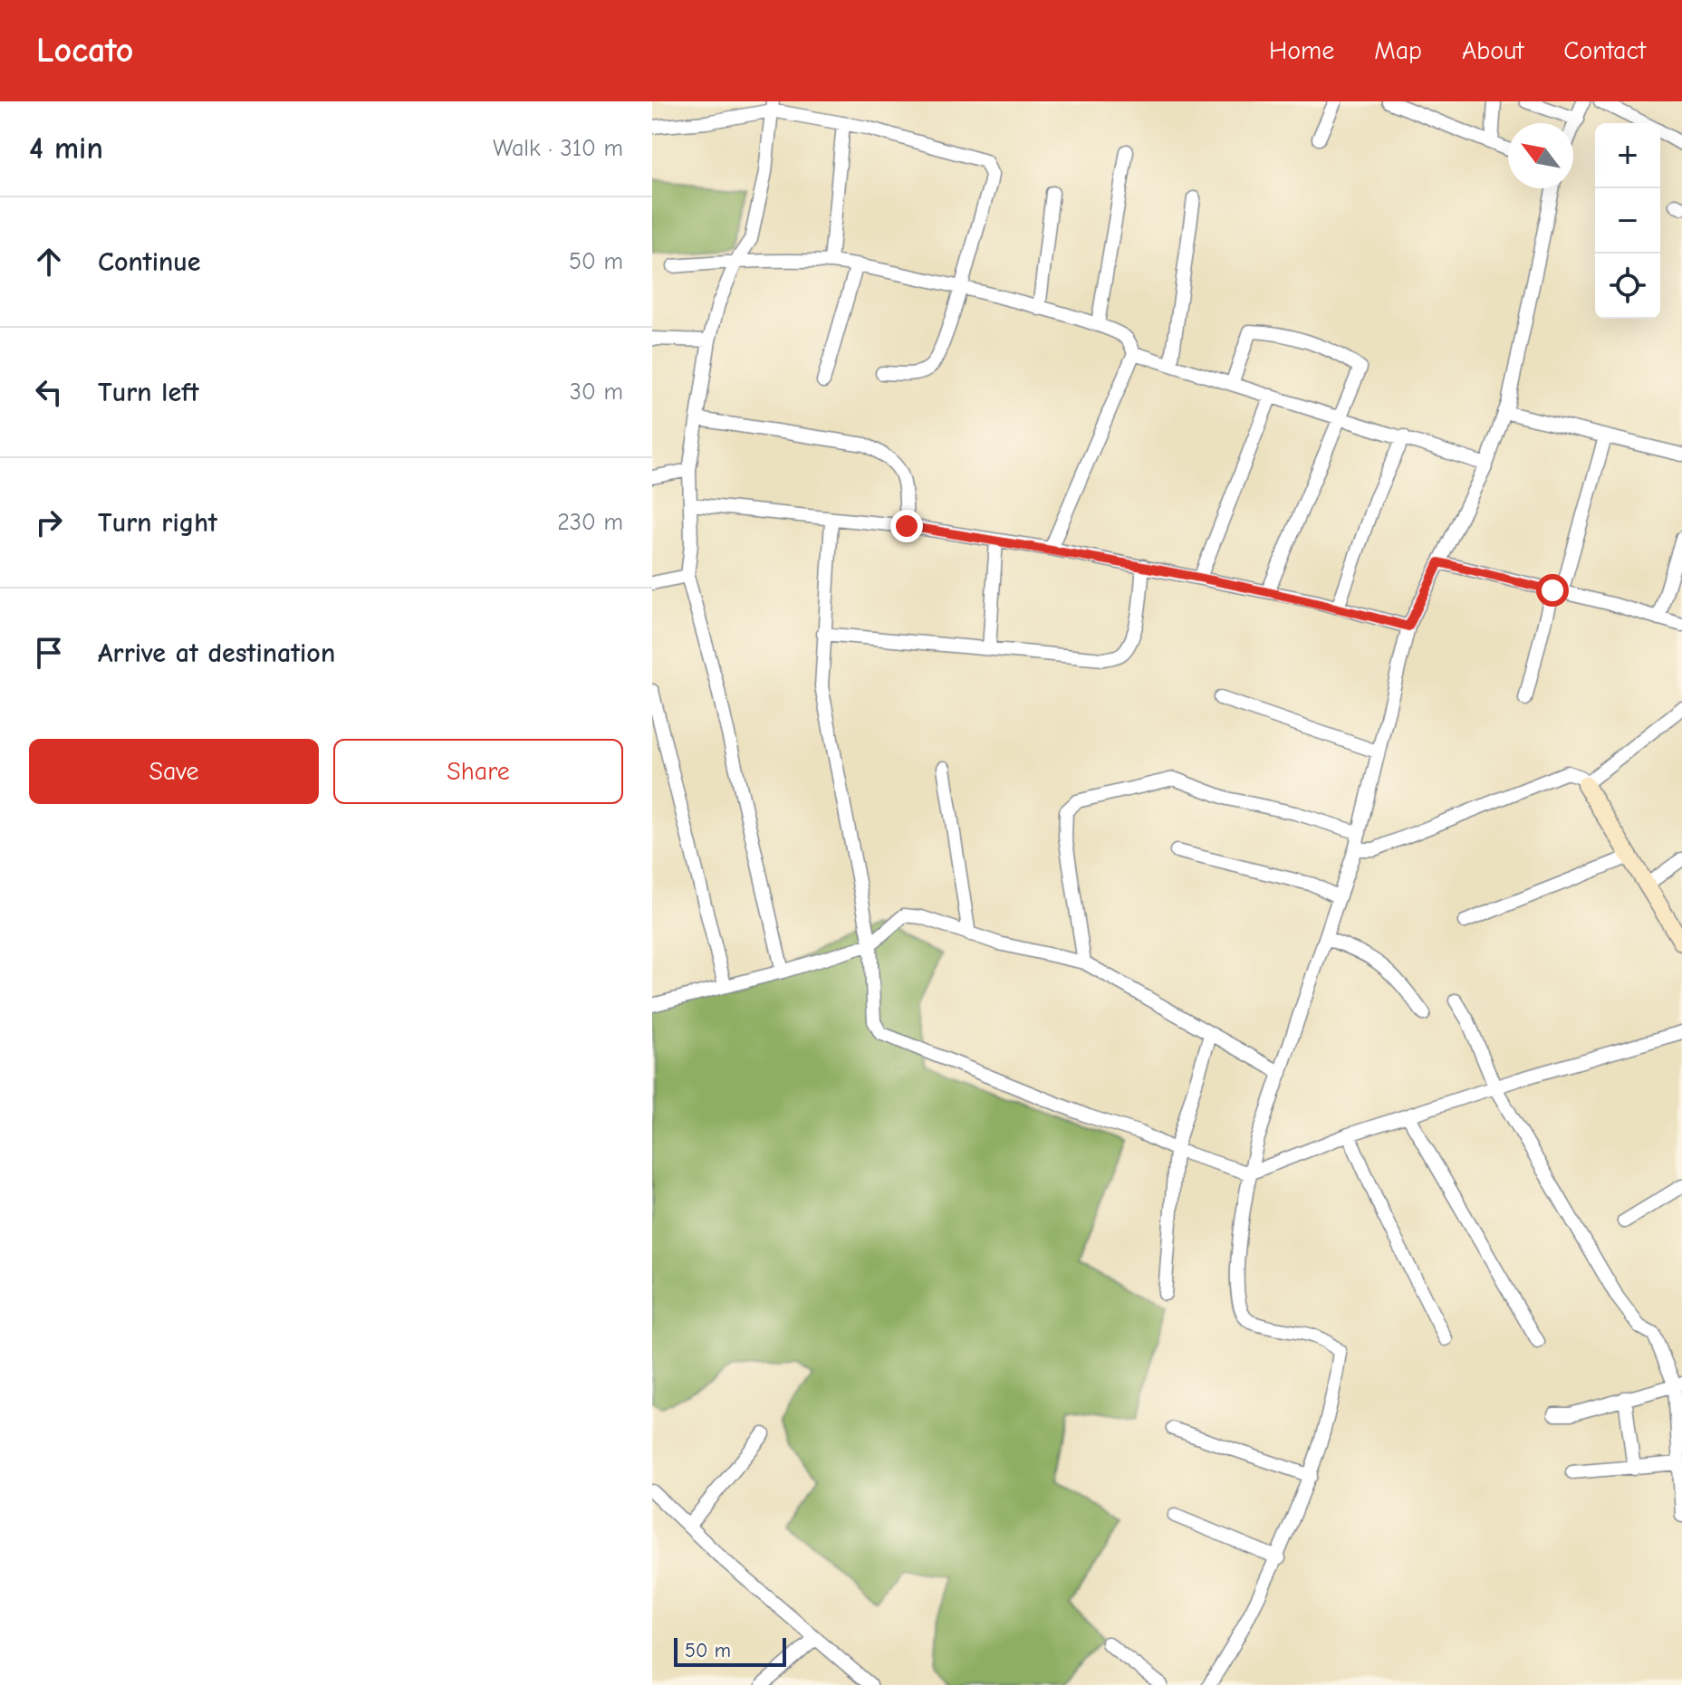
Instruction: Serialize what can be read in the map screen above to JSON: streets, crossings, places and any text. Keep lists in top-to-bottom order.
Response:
{
  "scale_bar": "50 m",
  "north": "top left",
  "page": {
    "header": "Locato",
    "nav": [
      "Home",
      "Map",
      "About",
      "Contact"
    ],
    "heading": ["4 min", "Walk · 310 m"],
    "map_buttons": ["+", "−"],
    "list": [
      ["Continue", "50 m"],
      ["Turn left", "30 m"],
      ["Turn right", "230 m"],
      "Arrive at destination"
    ],
    "buttons": ["Save", "Share"],
    "scale": "50 m"
  }
}
